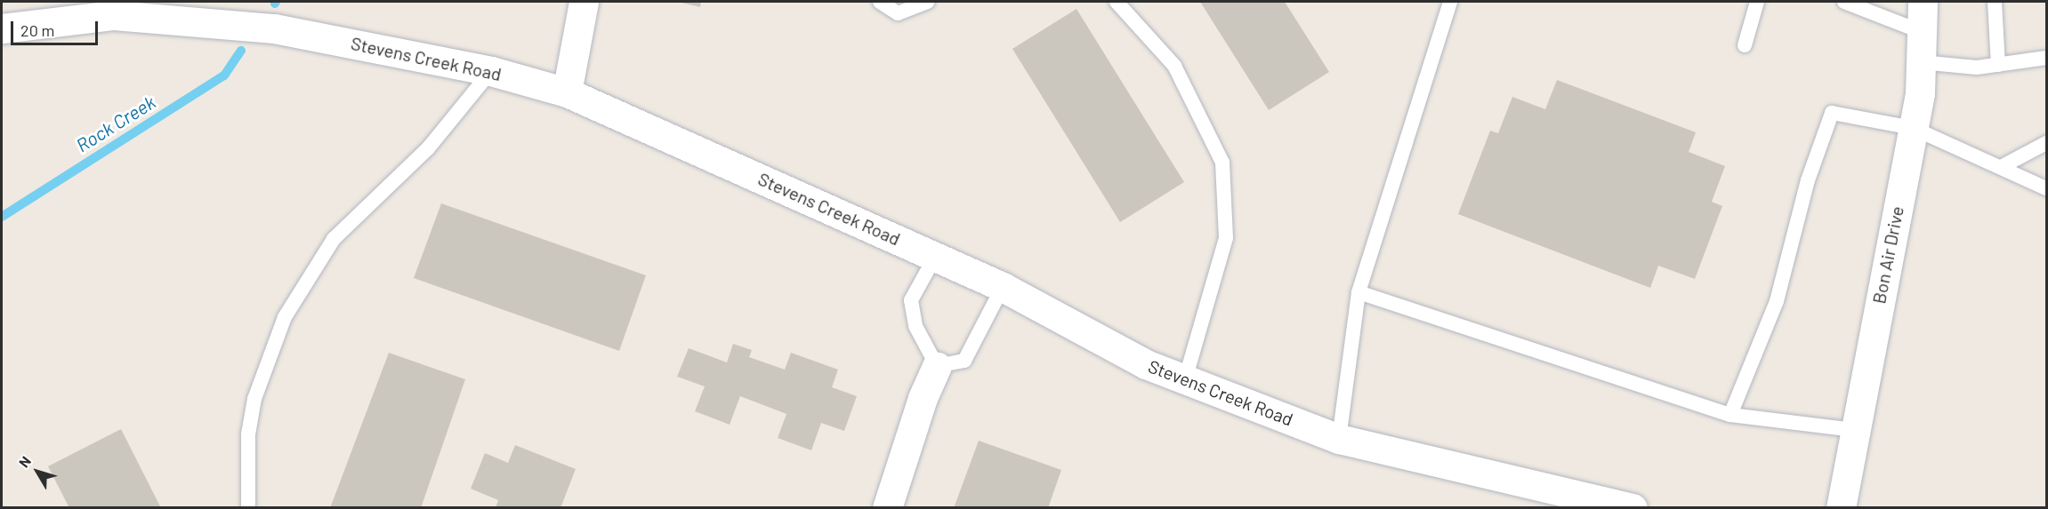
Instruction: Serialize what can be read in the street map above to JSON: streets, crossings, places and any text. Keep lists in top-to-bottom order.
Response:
{
  "streets": {
    "street": ["Stevens Creek Road", "Bon Air Drive"]
  },
  "water": ["Rock Creek"],
  "scale_bar": "20 m",
  "north": "top left"
}
